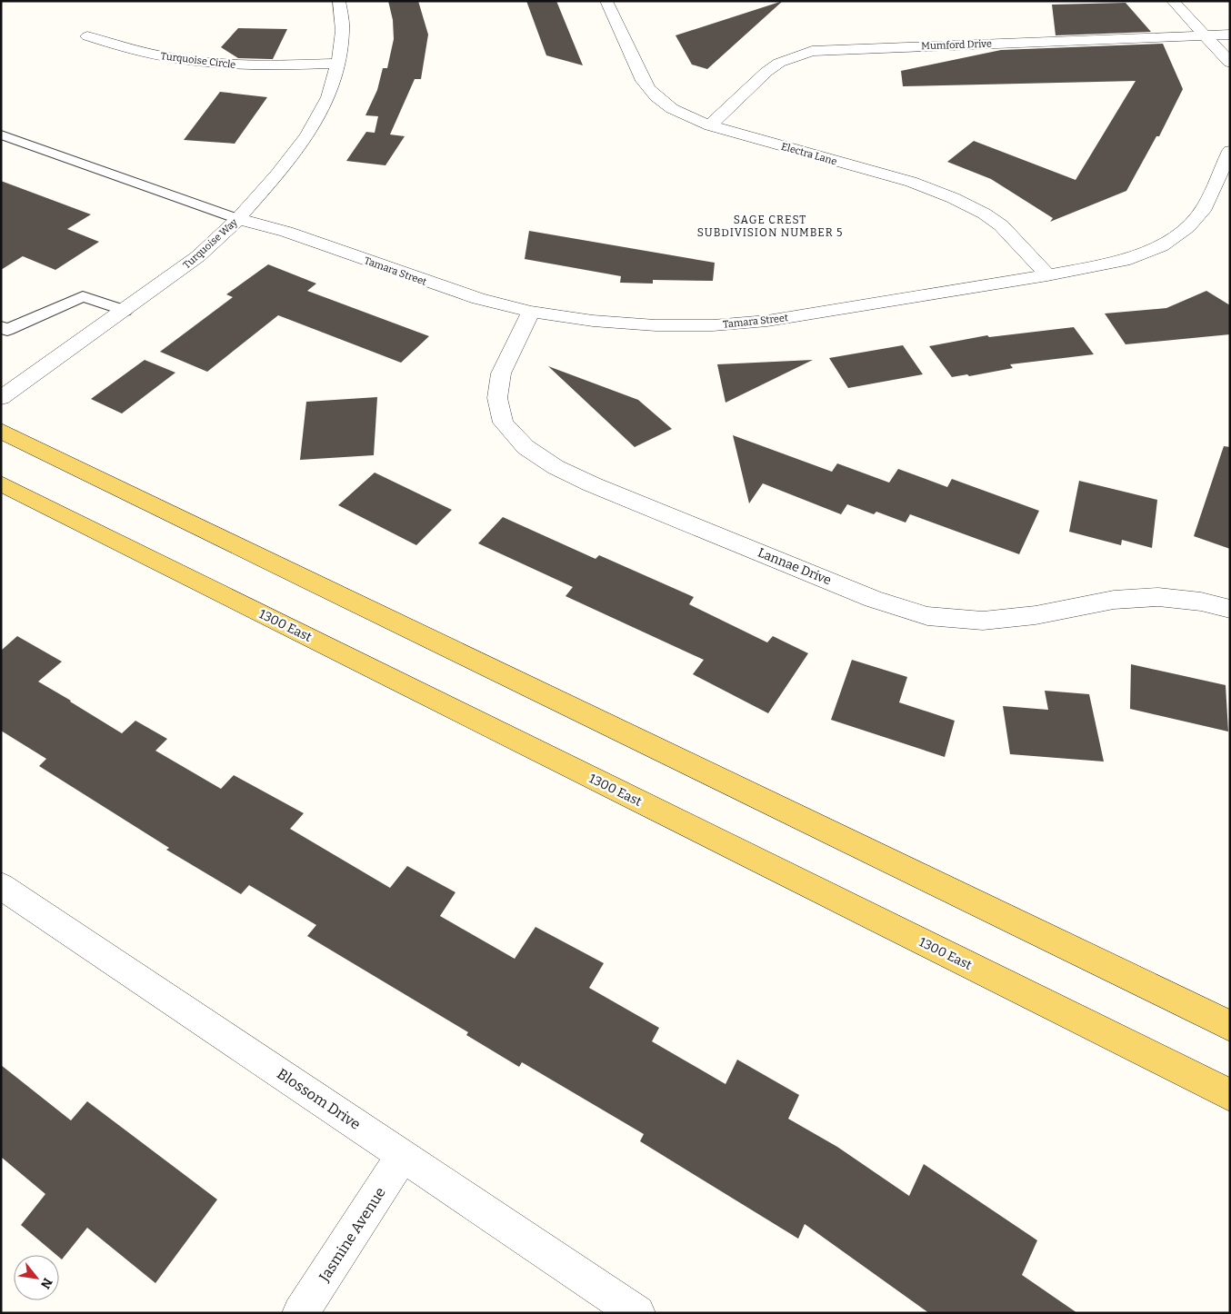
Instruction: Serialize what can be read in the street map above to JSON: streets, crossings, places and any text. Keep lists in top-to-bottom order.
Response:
{
  "streets": {
    "main road": ["1300 East"],
    "street": [
      "Mumford Drive",
      "Turquoise Circle",
      "Electra Lane",
      "Turquoise Way",
      "Tamara Street",
      "Lannae Drive",
      "Blossom Drive",
      "Jasmine Avenue"
    ]
  },
  "crossings": [
    ["Mumford Drive", "Electra Lane"],
    ["Turquoise Circle", "Turquoise Way"],
    ["Electra Lane", "Tamara Street"],
    ["Turquoise Way", "Tamara Street"],
    ["Tamara Street", "Lannae Drive"],
    ["Blossom Drive", "Jasmine Avenue"]
  ],
  "districts": ["SAGE CREST SUBDIVISION NUMBER 5"],
  "north": "bottom right"
}
